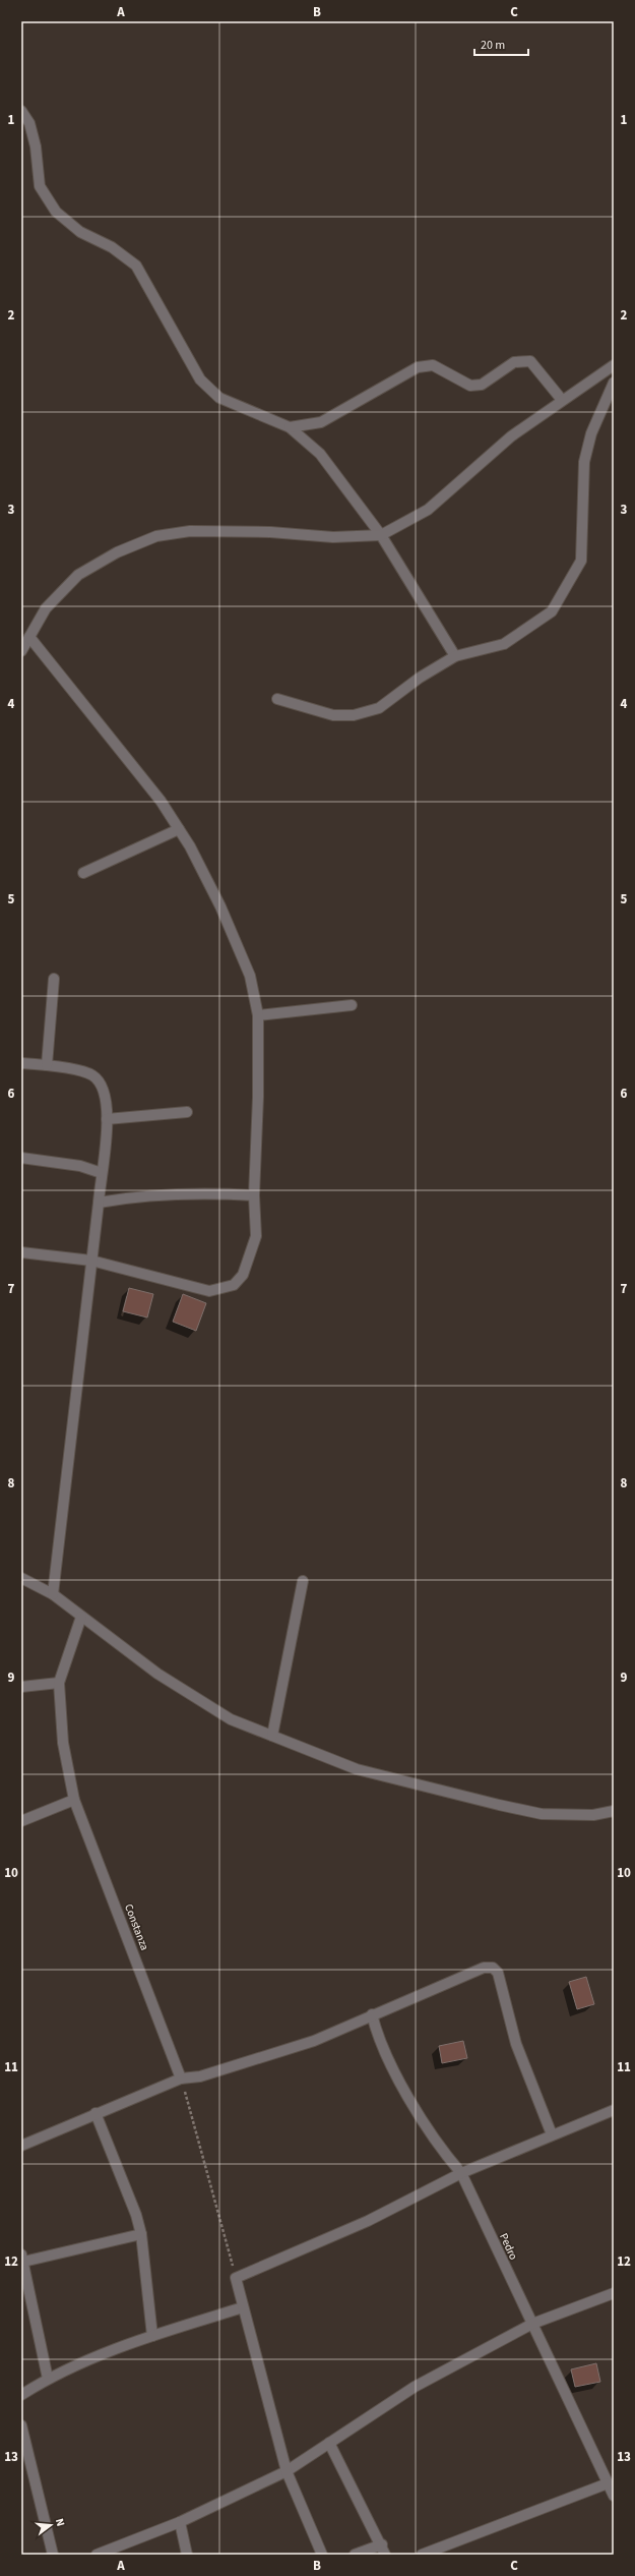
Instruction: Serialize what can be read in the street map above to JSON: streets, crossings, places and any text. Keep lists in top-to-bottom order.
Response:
{
  "streets": {
    "street": ["Constanza", "Pedro"]
  },
  "scale_bar": "20 m",
  "north": "right",
  "grid": {
    "columns": ["A", "B", "C"],
    "rows": [
      "1",
      "2",
      "3",
      "4",
      "5",
      "6",
      "7",
      "8",
      "9",
      "10",
      "11",
      "12",
      "13"
    ]
  }
}
